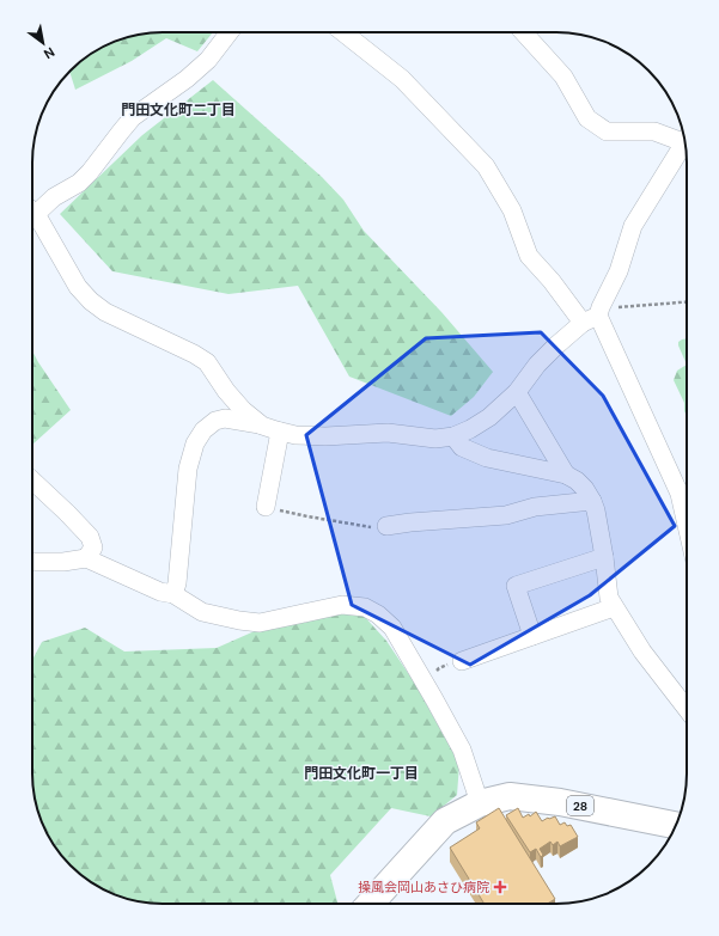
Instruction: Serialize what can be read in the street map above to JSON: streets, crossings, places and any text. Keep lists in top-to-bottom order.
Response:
{
  "streets": {
    "main road": ["28"]
  },
  "districts": ["門田文化町二丁目", "門田文化町一丁目"],
  "places": {
    "health": ["操風会岡山あさひ病院"]
  },
  "north": "bottom right"
}
